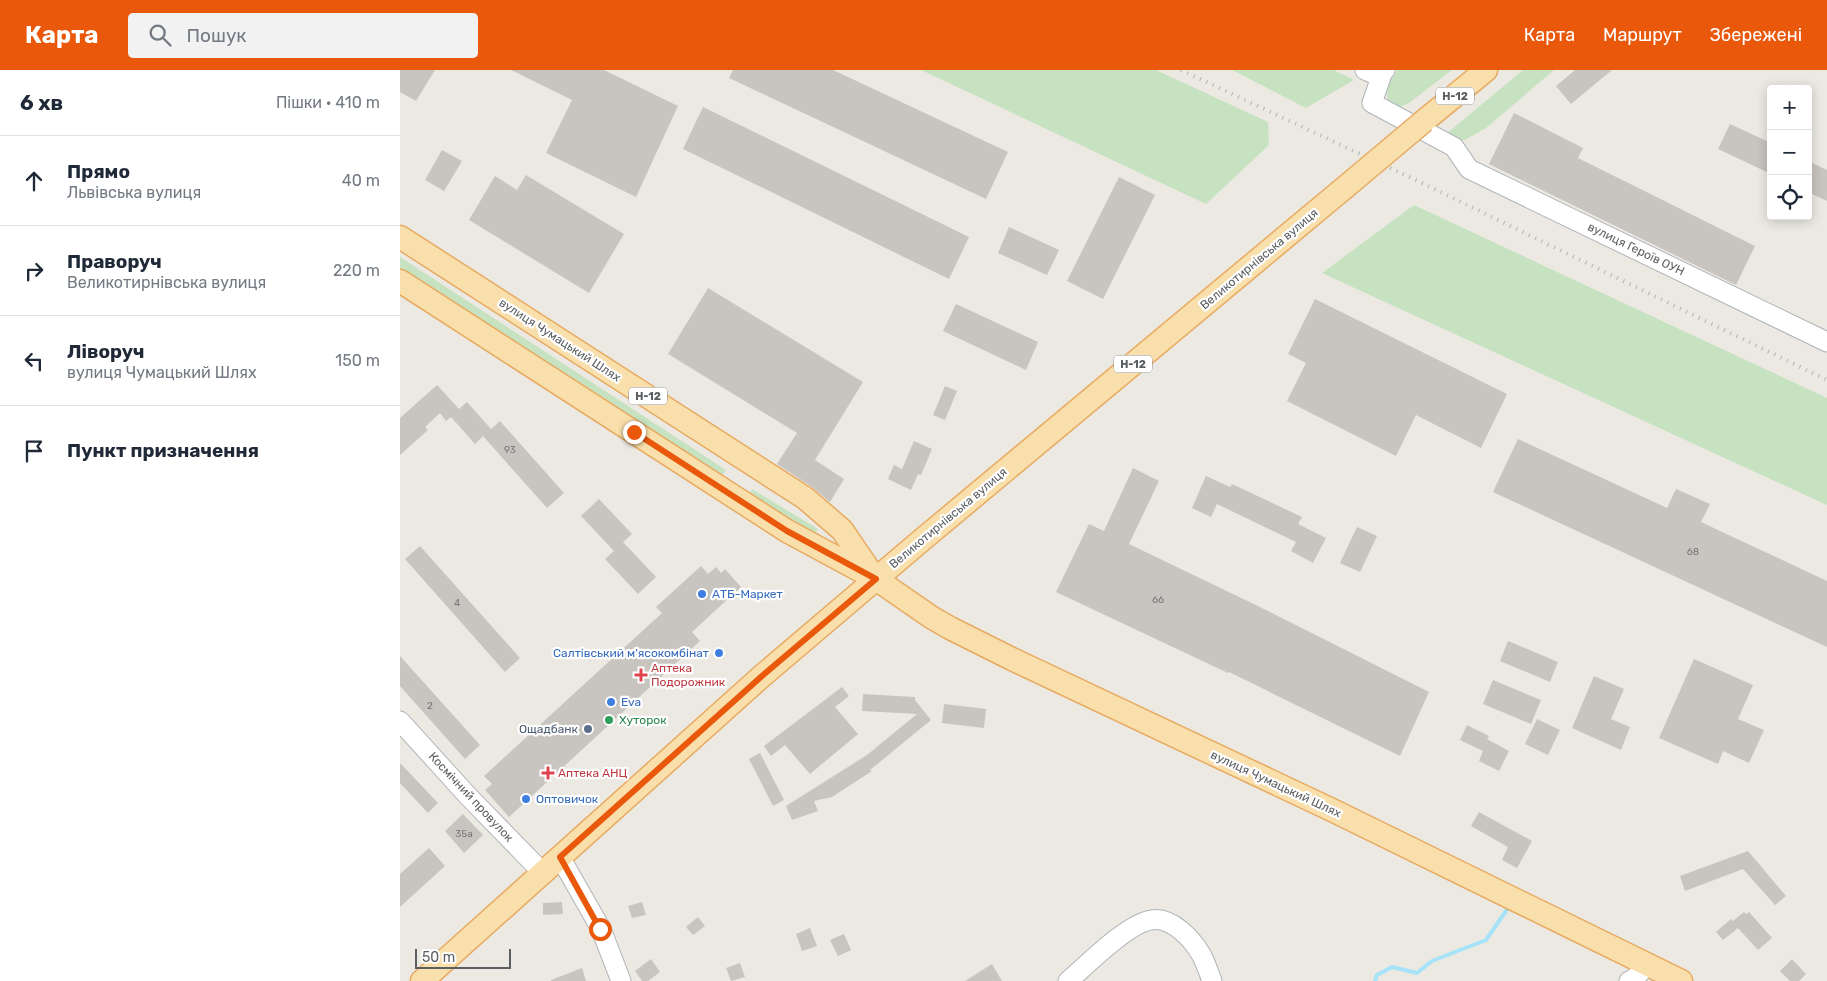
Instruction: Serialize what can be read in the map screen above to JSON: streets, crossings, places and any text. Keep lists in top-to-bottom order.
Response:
{
  "streets": {
    "main road": ["Н-12", "Великотирнівська вулиця", "вулиця Чумацький Шлях"],
    "street": ["вулиця Героїв ОУН", "Космічний провулок"]
  },
  "crossings": [
    ["Великотирнівська вулиця", "вулиця Чумацький Шлях"],
    ["Великотирнівська вулиця", "Космічний провулок"]
  ],
  "places": {
    "other": [
      "АТБ-Маркет",
      "Салтівський м'ясокомбінат",
      "Eva",
      "Хуторок",
      "Ощадбанк",
      "Оптовичок"
    ],
    "health": ["Аптека Подорожник", "Аптека АНЦ"]
  },
  "house_numbers": [
    "93",
    "68",
    "66",
    "4",
    "2",
    "35а"
  ],
  "scale_bar": "50 m",
  "page": {
    "header": "Карта",
    "search": "Пошук",
    "nav": ["Карта", "Маршрут", "Збережені"],
    "heading": ["6 хв", "Пішки · 410 m"],
    "map_buttons": ["+", "−"],
    "list": [
      ["Прямо", "Львівська вулиця", "40 m"],
      ["Праворуч", "Великотирнівська вулиця", "220 m"],
      ["Ліворуч", "вулиця Чумацький Шлях", "150 m"],
      "Пункт призначення"
    ],
    "scale": "50 m"
  }
}
